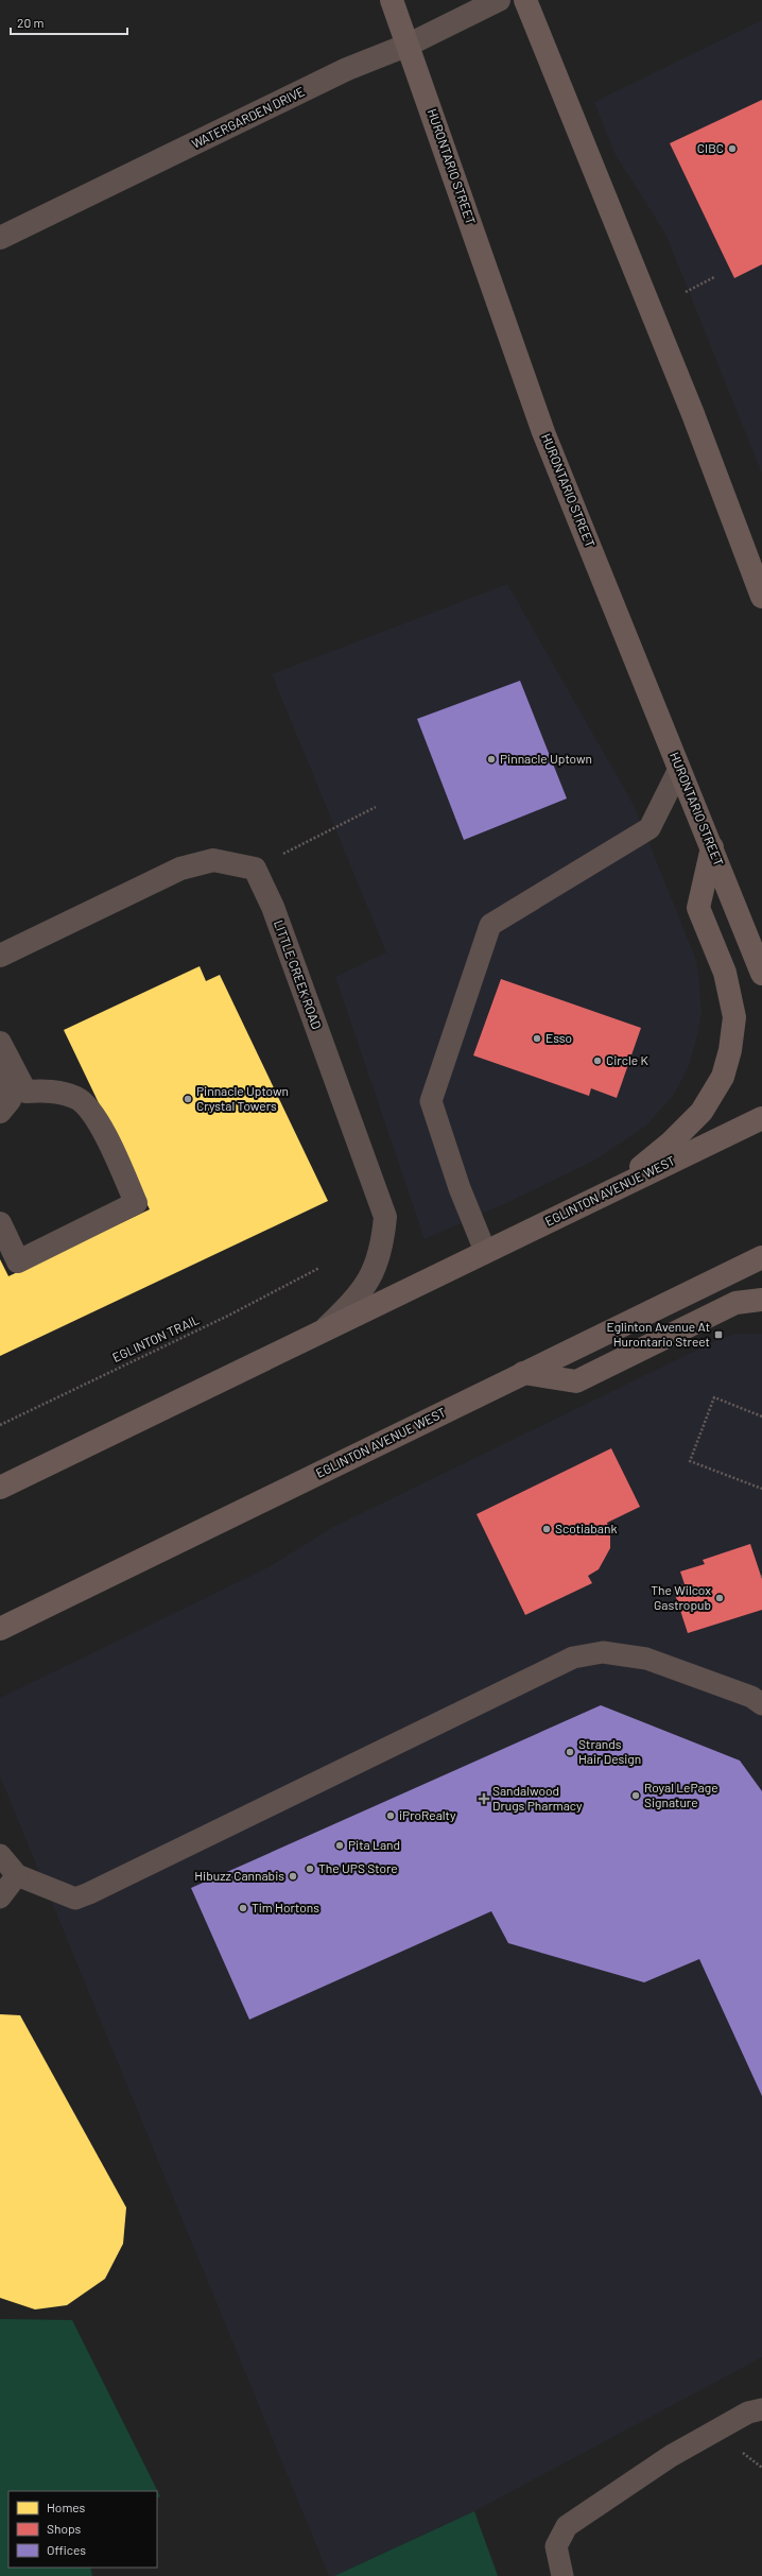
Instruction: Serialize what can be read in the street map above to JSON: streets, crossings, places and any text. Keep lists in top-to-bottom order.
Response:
{
  "streets": {
    "main road": ["HURONTARIO STREET", "EGLINTON AVENUE WEST"],
    "street": ["WATERGARDEN DRIVE", "LITTLE CREEK ROAD"],
    "path": ["EGLINTON TRAIL"]
  },
  "crossings": [
    ["WATERGARDEN DRIVE", "HURONTARIO STREET"],
    ["LITTLE CREEK ROAD", "EGLINTON AVENUE WEST"]
  ],
  "places": {
    "other": [
      "CIBC",
      "Pinnacle Uptown",
      "Esso",
      "Circle K",
      "Pinnacle Uptown Crystal Towers",
      "Scotiabank",
      "The Wilcox Gastropub",
      "Strands Hair Design",
      "Royal LePage Signature",
      "iProRealty",
      "Pita Land",
      "The UPS Store",
      "Hibuzz Cannabis",
      "Tim Hortons"
    ],
    "transit": ["Eglinton Avenue At Hurontario Street"],
    "health": ["Sandalwood Drugs Pharmacy"]
  },
  "legend": ["Homes", "Shops", "Offices"],
  "scale_bar": "20 m"
}
